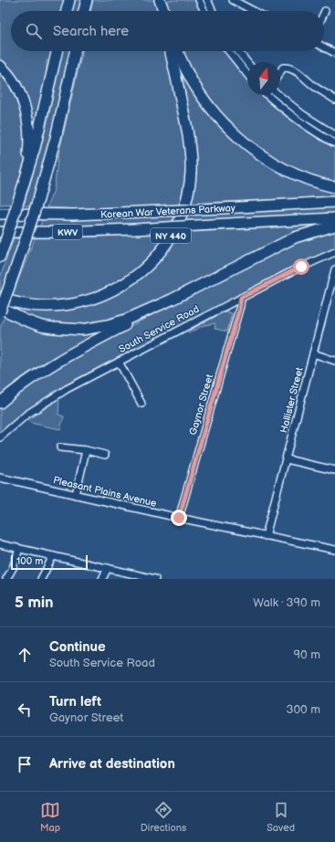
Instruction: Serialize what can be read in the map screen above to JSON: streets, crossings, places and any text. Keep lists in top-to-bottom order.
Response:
{
  "streets": {
    "highway": ["Korean War Veterans Parkway", "KWV", "NY 440"],
    "street": [
      "South Service Road",
      "Hallister Street",
      "Gaynor Street",
      "Pleasant Plains Avenue"
    ]
  },
  "crossings": [
    ["South Service Road", "Gaynor Street"],
    ["Hallister Street", "Pleasant Plains Avenue"],
    ["Gaynor Street", "Pleasant Plains Avenue"]
  ],
  "scale_bar": "100 m",
  "north": "top",
  "page": {
    "search": "Search here",
    "scale": "100 m",
    "heading": ["5 min", "Walk · 390 m"],
    "list": [
      ["Continue", "South Service Road", "90 m"],
      ["Turn left", "Gaynor Street", "300 m"],
      "Arrive at destination"
    ],
    "nav": ["Map", "Directions", "Saved"]
  }
}
